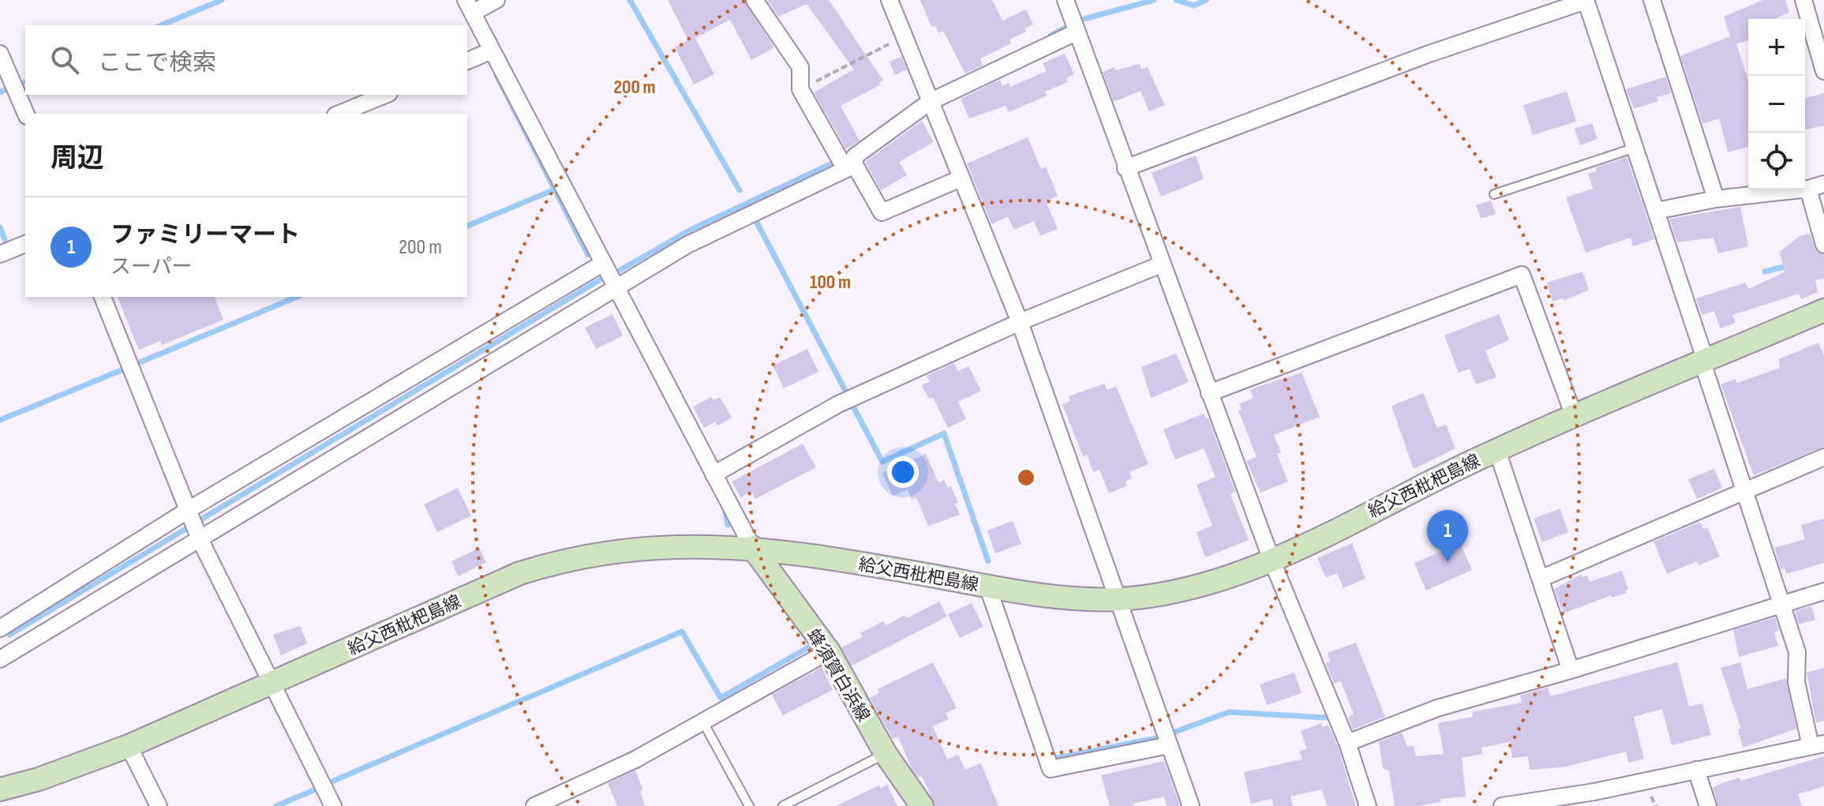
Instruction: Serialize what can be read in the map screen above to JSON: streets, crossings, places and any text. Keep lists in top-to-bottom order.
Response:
{
  "streets": {
    "main road": ["給父西枇杷島線", "蜂須賀白浜線"]
  },
  "crossings": [
    ["給父西枇杷島線", "蜂須賀白浜線"]
  ],
  "page": {
    "map_buttons": ["+", "−"],
    "search": "ここで検索",
    "heading": "周辺",
    "list": [
      {
        "mark": "1",
        "name": "ファミリーマート",
        "note": "スーパー",
        "value": "200 m"
      }
    ],
    "pins": "1"
  },
  "rings": ["200 m", "100 m"]
}
